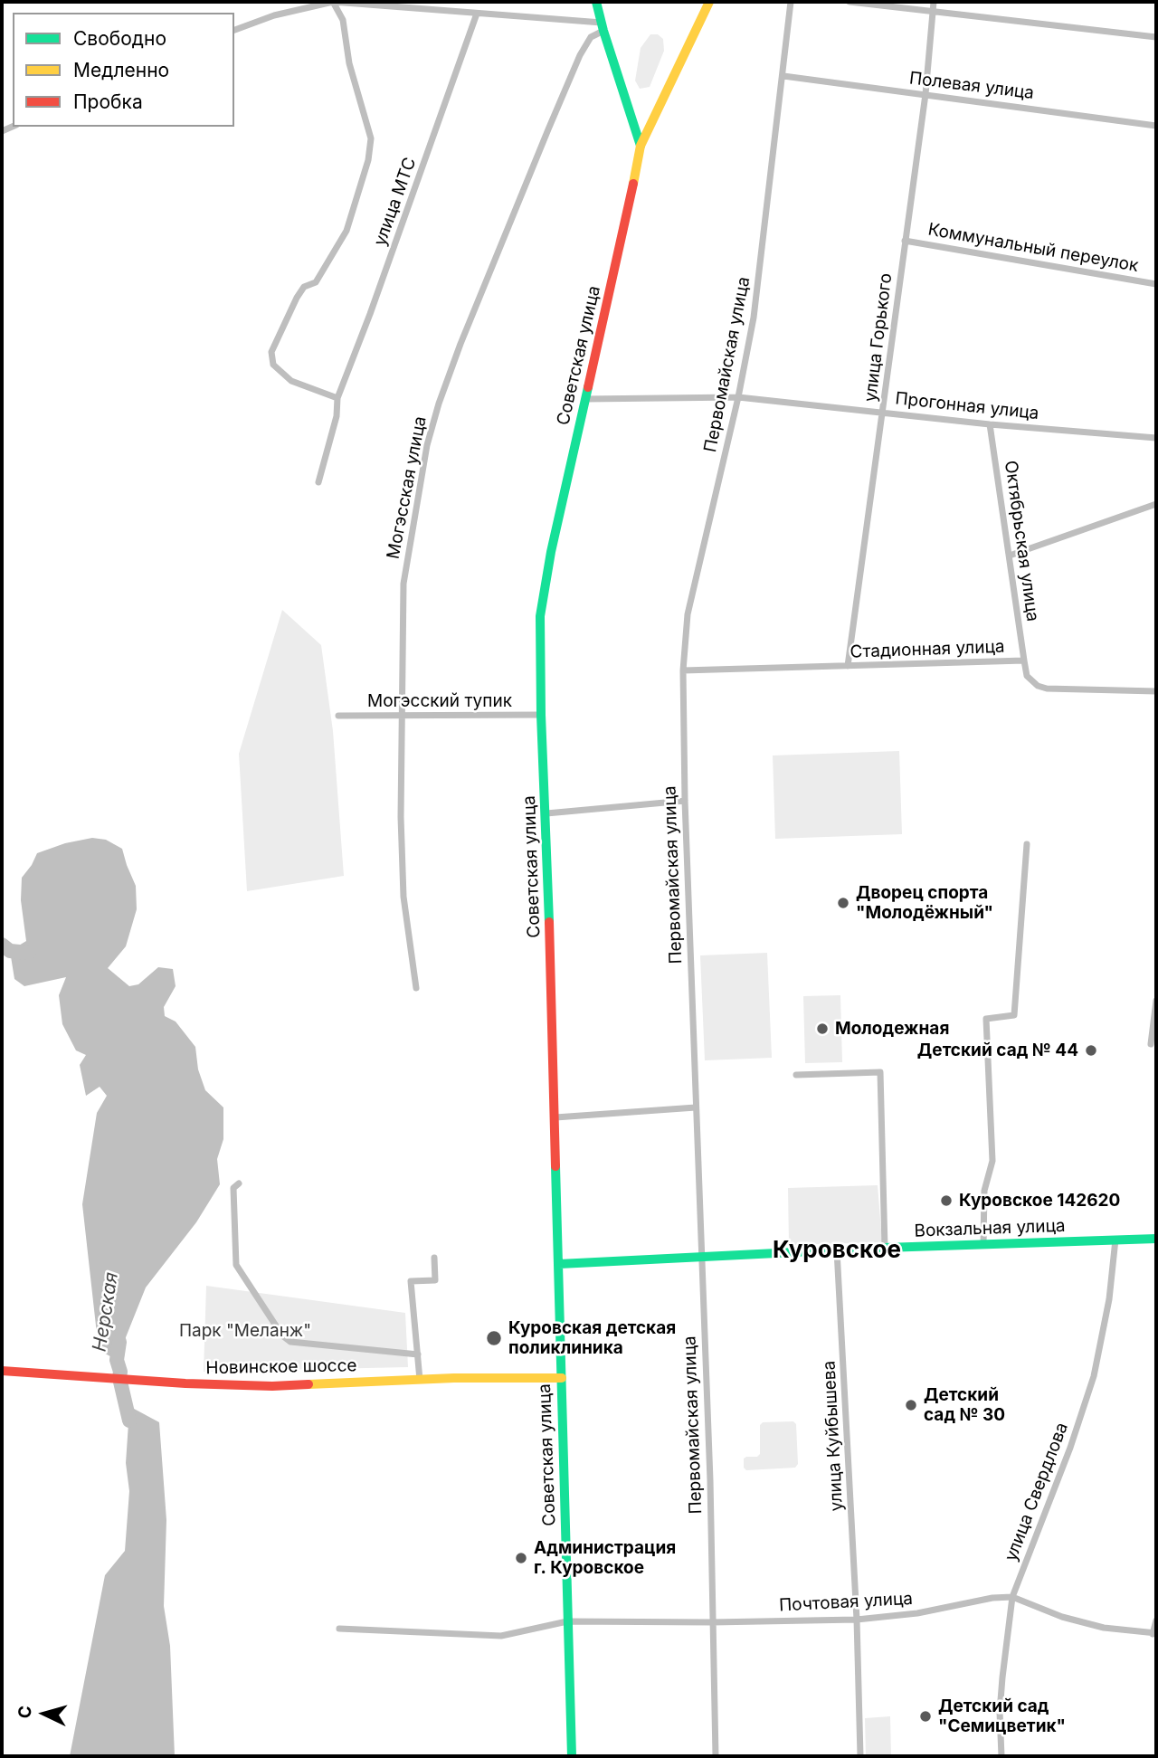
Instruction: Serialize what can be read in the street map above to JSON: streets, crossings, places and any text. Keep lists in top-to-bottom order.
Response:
{
  "streets": {
    "street": [
      "Полевая улица",
      "улица МТС",
      "Коммунальный переулок",
      "улица Горького",
      "Советская улица",
      "Первомайская улица",
      "Прогонная улица",
      "Могэсская улица",
      "Октябрьская улица",
      "Стадионная улица",
      "Могэсский тупик",
      "Вокзальная улица",
      "Новинское шоссе",
      "улица Куйбышева",
      "улица Свердлова",
      "Почтовая улица"
    ]
  },
  "crossings": [
    ["Полевая улица", "улица Горького"],
    ["Полевая улица", "Первомайская улица"],
    ["Коммунальный переулок", "улица Горького"],
    ["улица Горького", "Прогонная улица"],
    ["улица Горького", "Стадионная улица"],
    ["Советская улица", "Прогонная улица"],
    ["Советская улица", "Могэсский тупик"],
    ["Советская улица", "Вокзальная улица"],
    ["Советская улица", "Новинское шоссе"],
    ["Советская улица", "Почтовая улица"],
    ["Первомайская улица", "Прогонная улица"],
    ["Первомайская улица", "Стадионная улица"],
    ["Первомайская улица", "Вокзальная улица"],
    ["Первомайская улица", "Почтовая улица"],
    ["Прогонная улица", "Октябрьская улица"],
    ["Могэсская улица", "Могэсский тупик"],
    ["Октябрьская улица", "Стадионная улица"],
    ["Вокзальная улица", "улица Куйбышева"],
    ["Вокзальная улица", "улица Свердлова"],
    ["улица Куйбышева", "Почтовая улица"],
    ["улица Свердлова", "Почтовая улица"]
  ],
  "districts": ["Куровское"],
  "water": ["Нерская"],
  "parks": ["Парк \"Меланж\""],
  "places": [
    "Дворец спорта \"Молодёжный\"",
    "Молодежная",
    "Детский сад № 44",
    "Куровское 142620",
    "Куровская детская поликлиника",
    "Детский сад № 30",
    "Администрация г. Куровское",
    "Детский сад \"Семицветик\""
  ],
  "legend": ["Свободно", "Медленно", "Пробка"],
  "north": "left"
}
